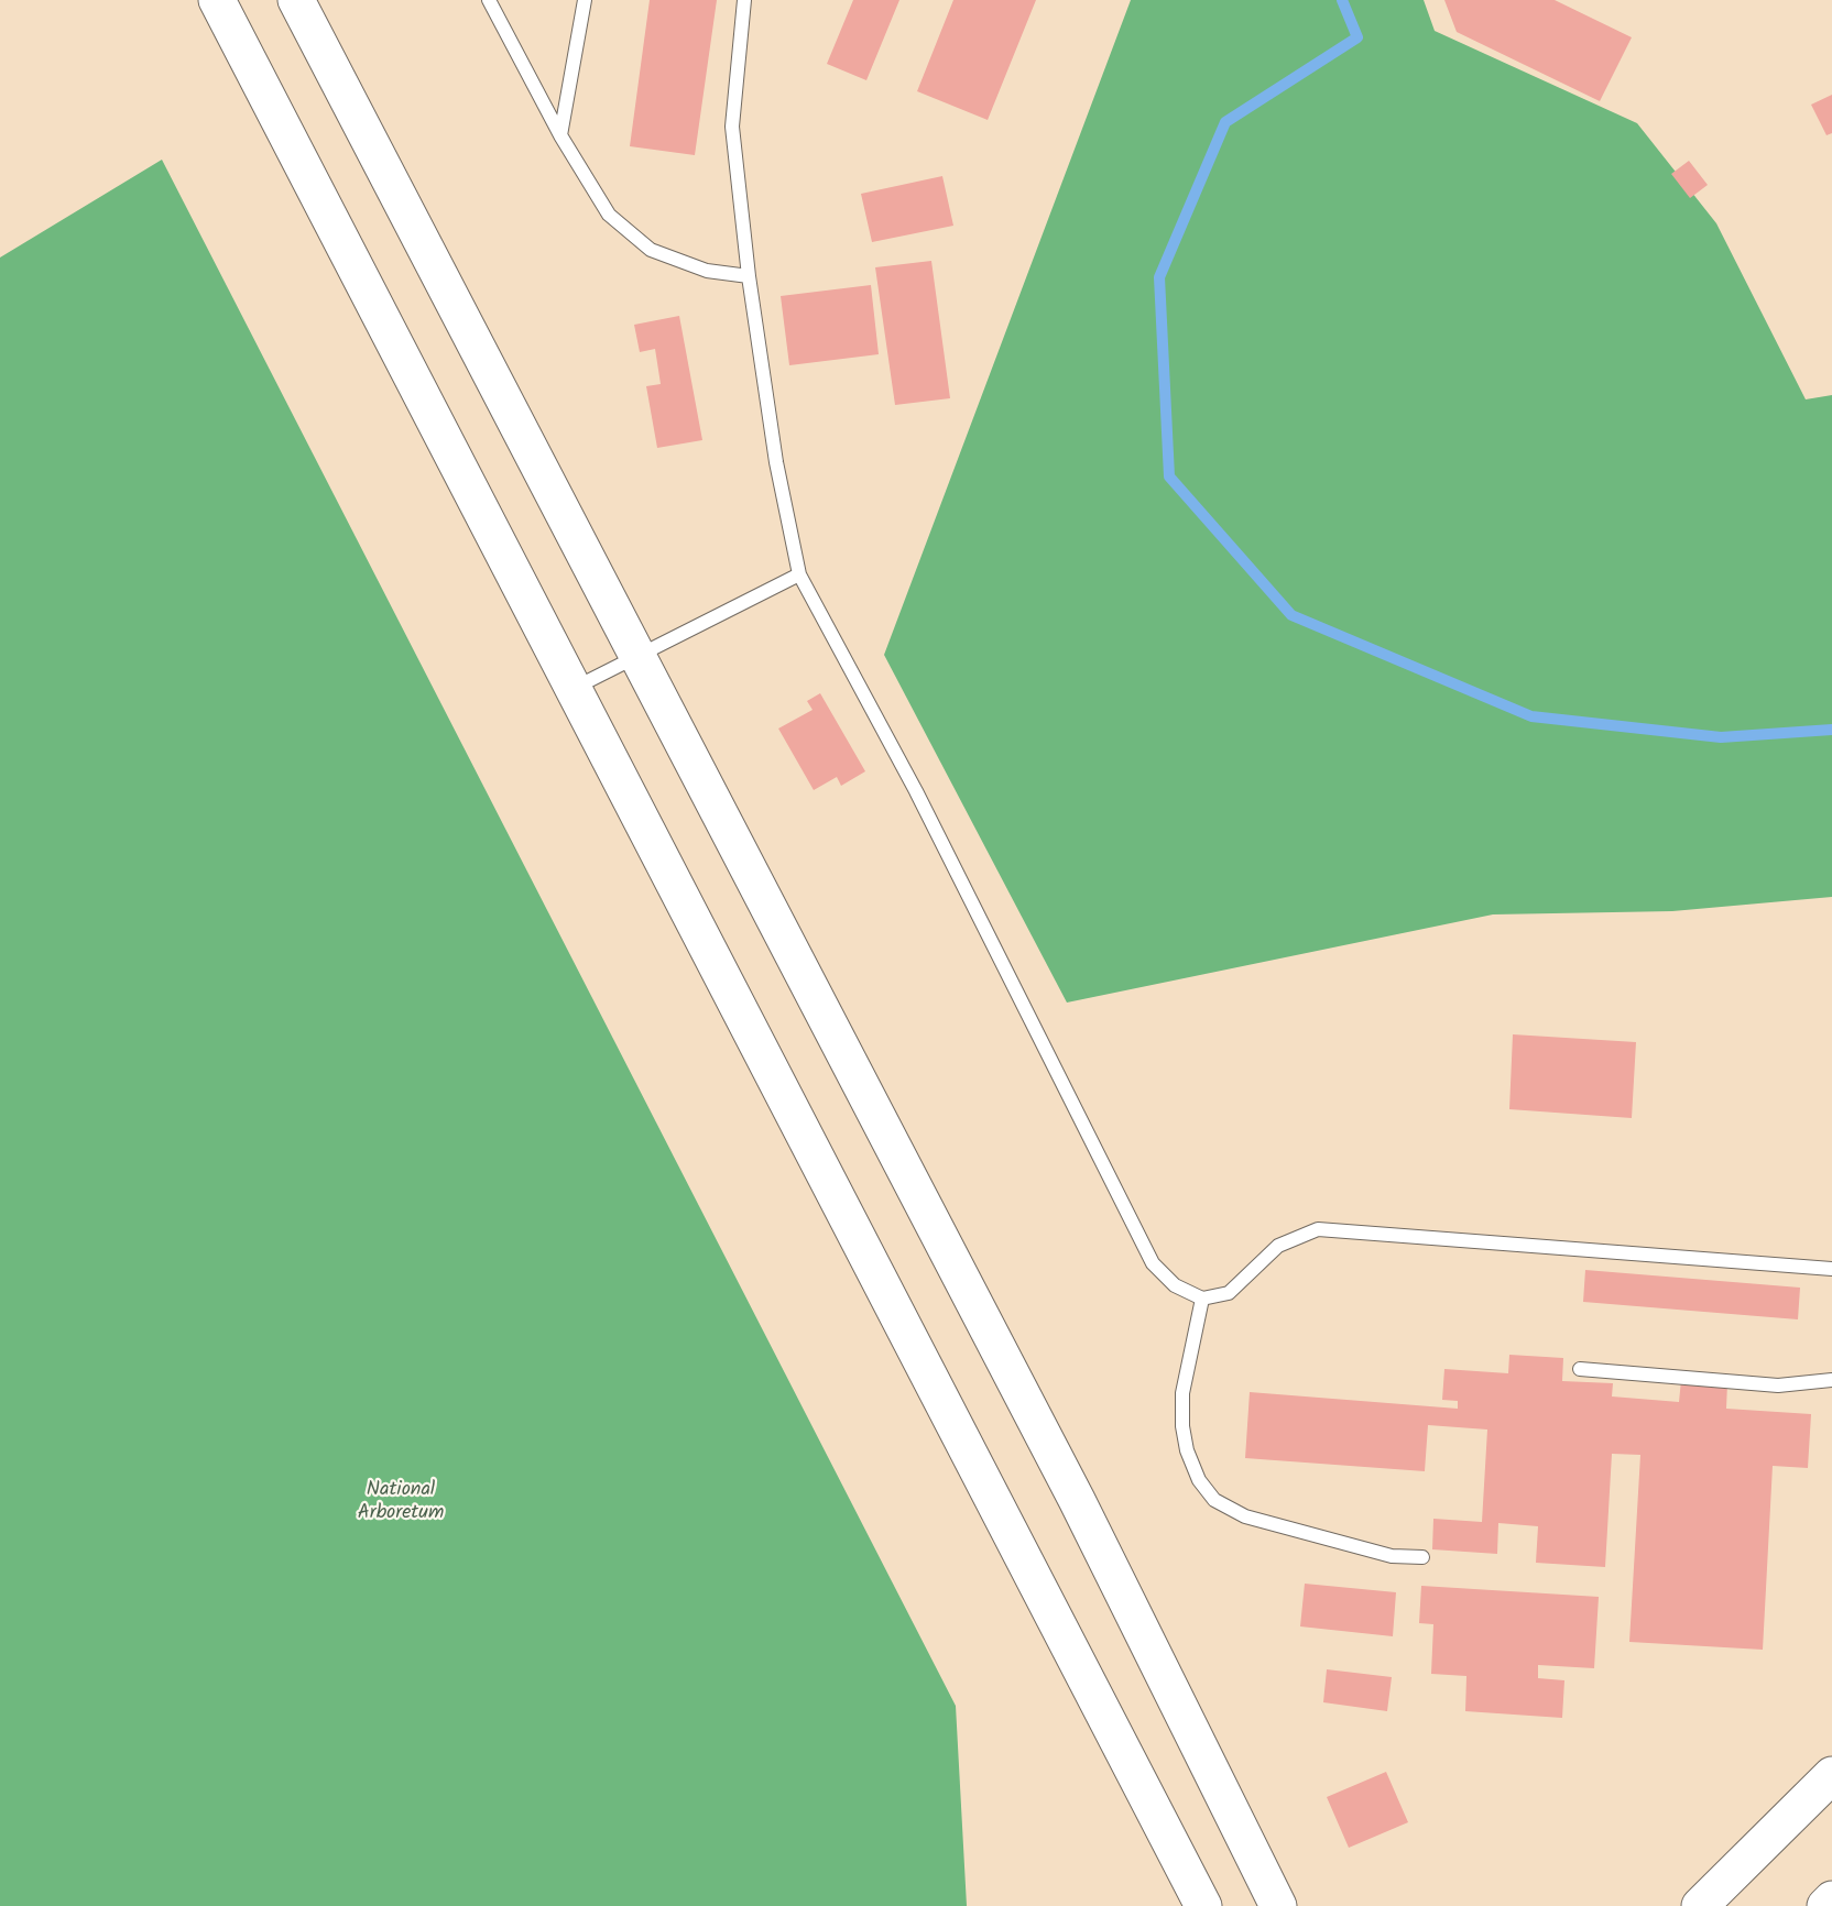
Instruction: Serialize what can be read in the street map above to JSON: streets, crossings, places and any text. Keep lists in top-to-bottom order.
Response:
{
  "parks": ["National Arboretum"]
}
